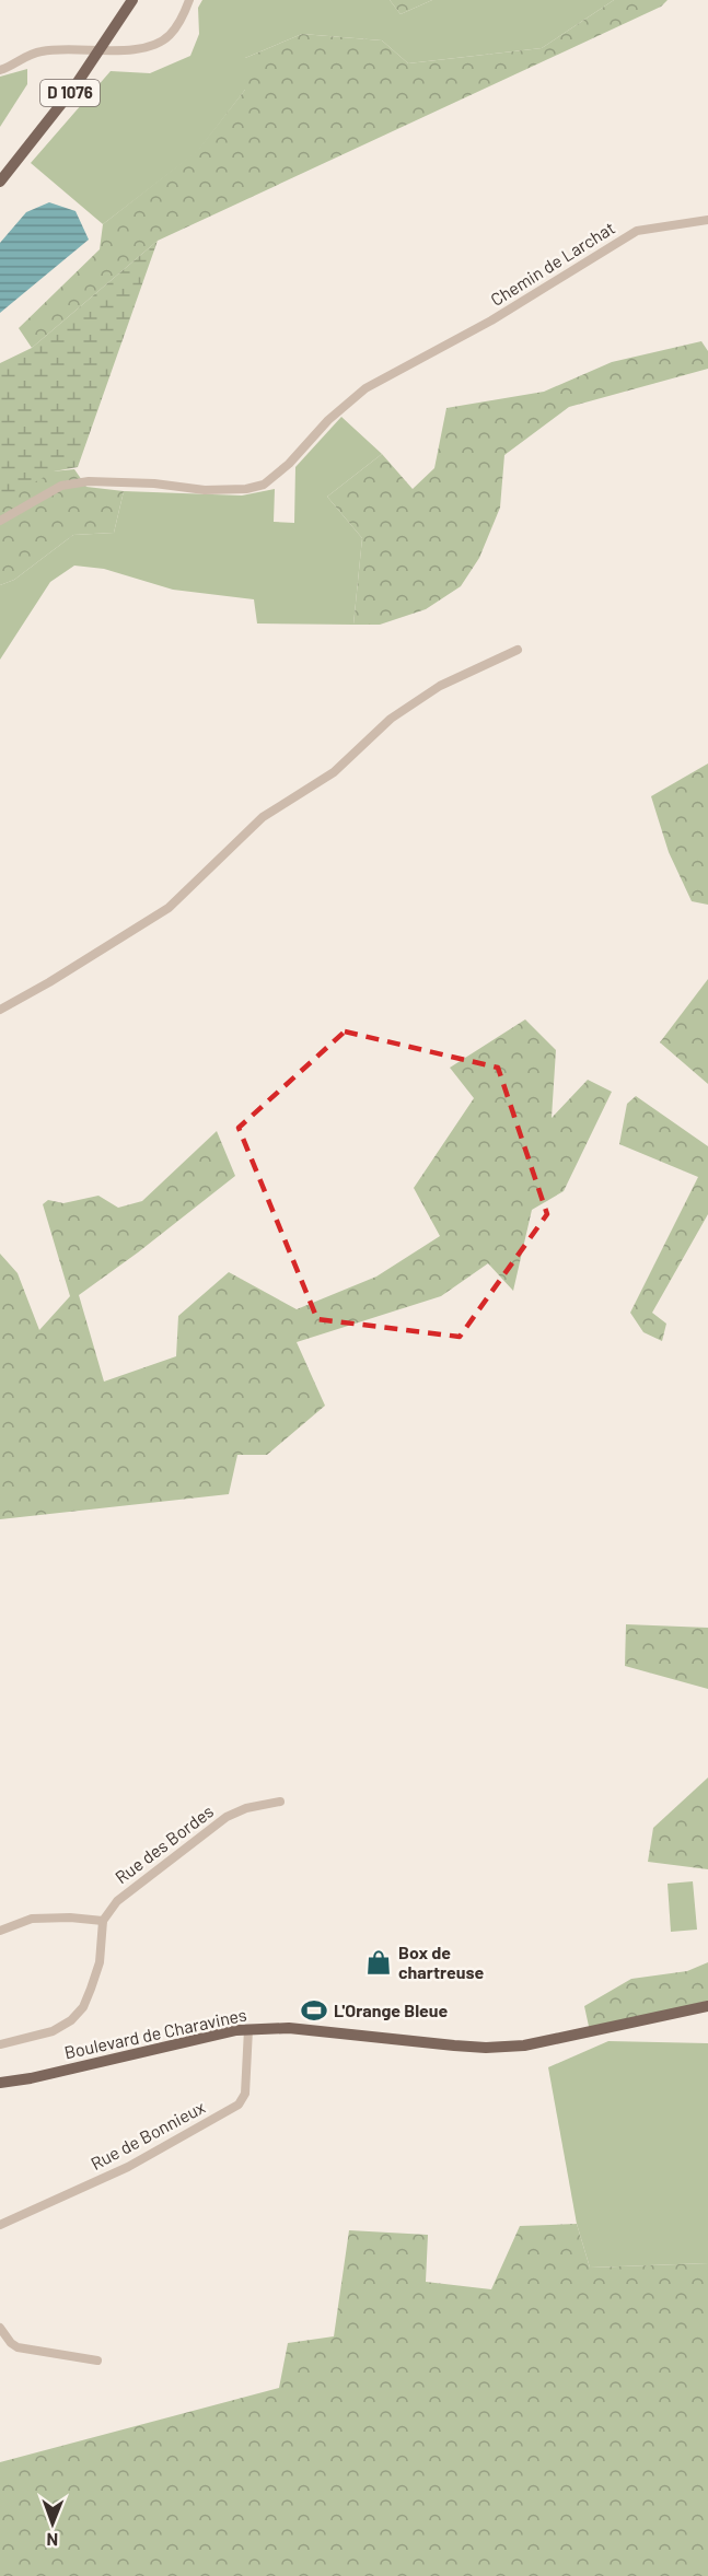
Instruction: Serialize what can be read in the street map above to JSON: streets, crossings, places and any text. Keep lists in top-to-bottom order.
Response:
{
  "streets": {
    "main road": ["D 1076", "Boulevard de Charavines"],
    "street": ["Chemin de Larchat", "Rue des Bordes", "Rue de Bonnieux"]
  },
  "crossings": [
    ["Boulevard de Charavines", "Rue de Bonnieux"]
  ],
  "places": {
    "shop": ["Box de chartreuse"],
    "sports": ["L'Orange Bleue"]
  },
  "north": "bottom"
}
